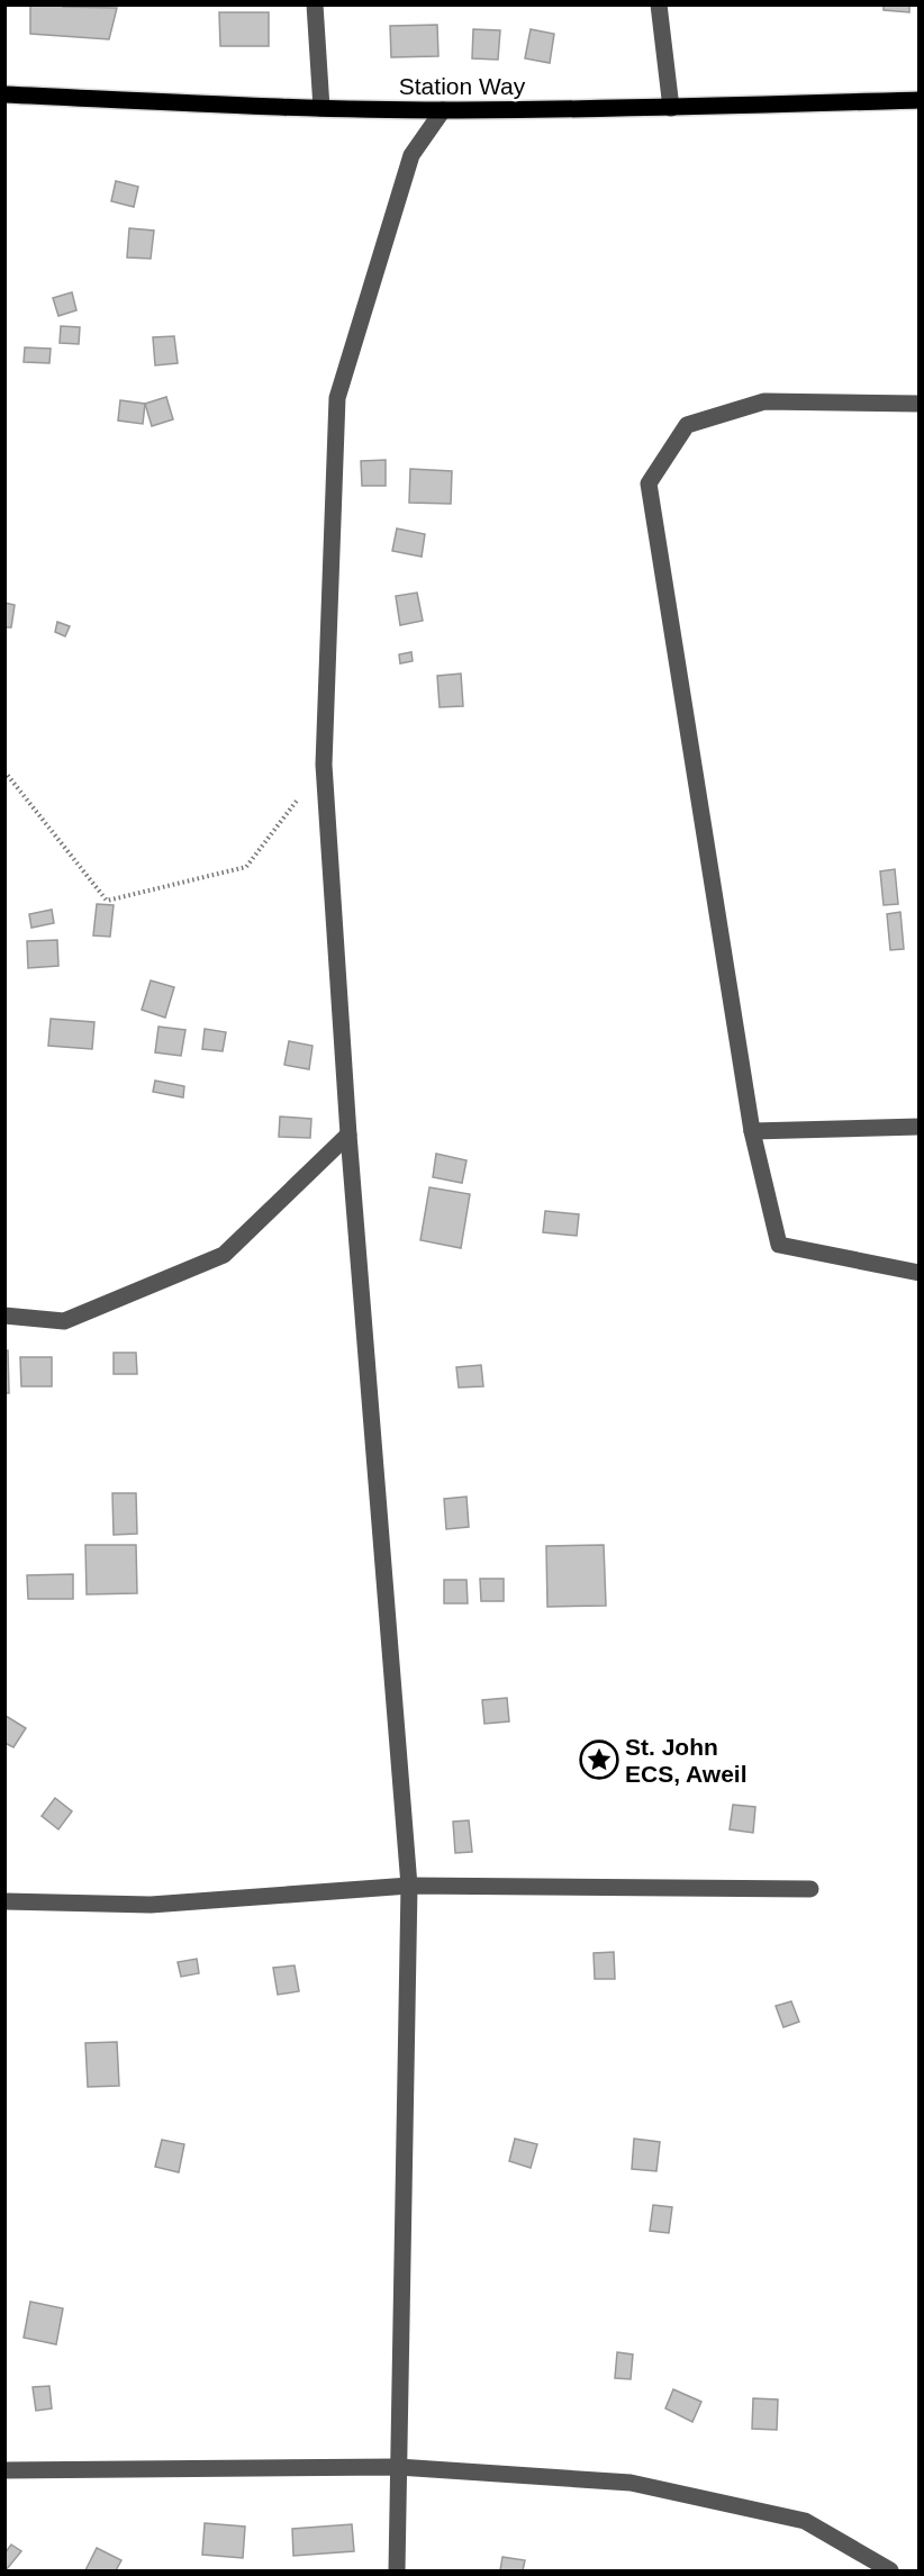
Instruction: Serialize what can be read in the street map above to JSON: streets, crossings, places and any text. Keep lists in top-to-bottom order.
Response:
{
  "streets": {
    "main road": ["Station Way"]
  },
  "places": {
    "place": ["St. John ECS, Aweil"]
  }
}
